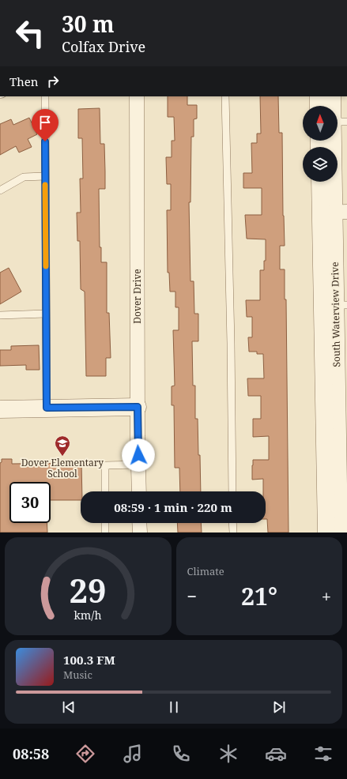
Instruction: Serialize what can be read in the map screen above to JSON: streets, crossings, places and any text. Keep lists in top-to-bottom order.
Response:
{
  "streets": {
    "street": ["Dover Drive", "South Waterview Drive"]
  },
  "places": {
    "school or university": ["Dover Elementary School"]
  },
  "north": "top",
  "page": {
    "turn": ["30 m", "Colfax Drive"],
    "then": "Then",
    "limit": "30",
    "trip": "08:59 · 1 min · 220 m",
    "tile": "Climate",
    "heat": ["−", "21°", "+"],
    "song": ["100.3 FM", "Music"],
    "tabs": "08:58",
    "gauge": ["29", "km/h"]
  }
}
